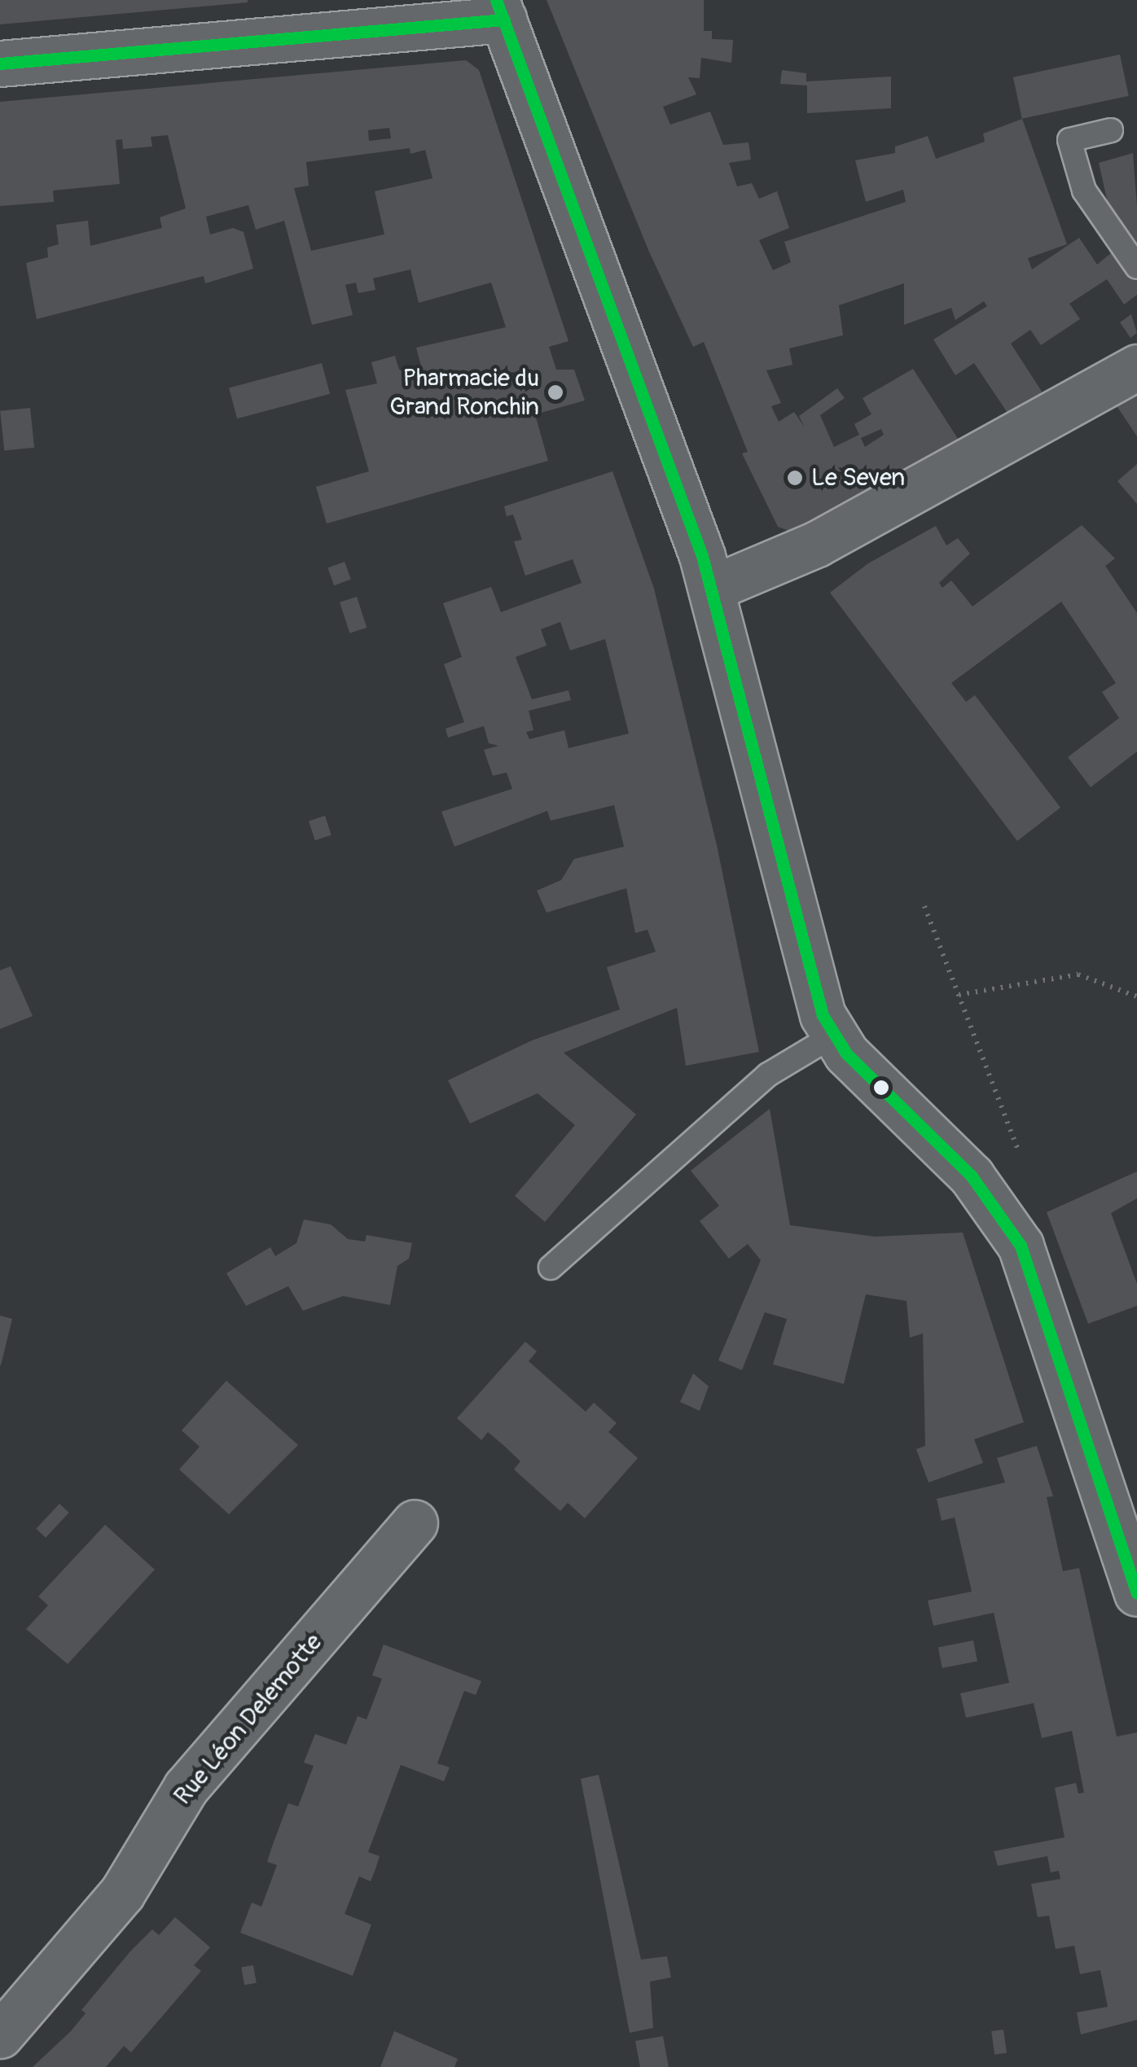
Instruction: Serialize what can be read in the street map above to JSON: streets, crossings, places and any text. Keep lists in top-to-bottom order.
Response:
{
  "streets": {
    "street": ["Rue Léon Delemotte"]
  },
  "places": ["Pharmacie du Grand Ronchin", "Le Seven"]
}
